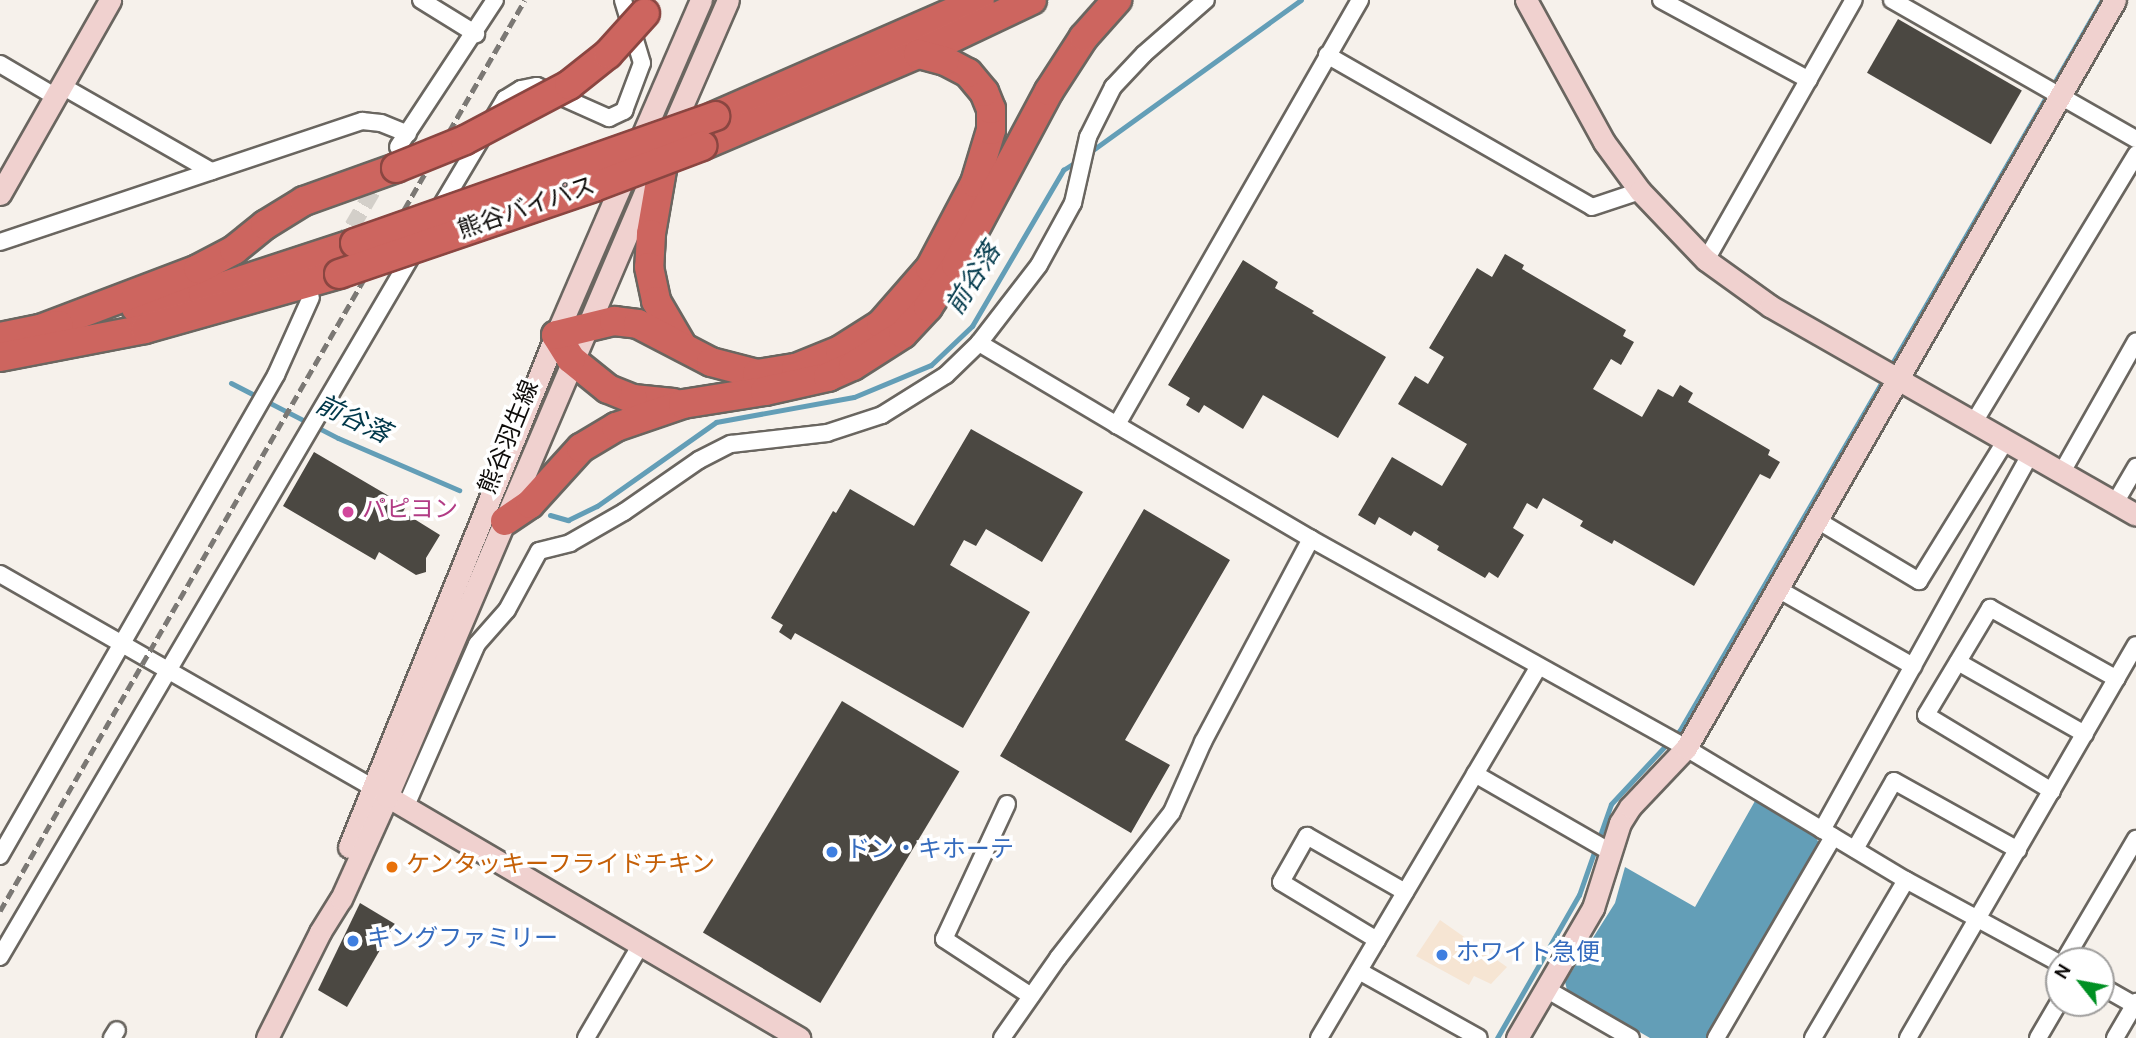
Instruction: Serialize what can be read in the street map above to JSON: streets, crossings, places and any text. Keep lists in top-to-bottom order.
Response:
{
  "streets": {
    "highway": ["熊谷バイパス"],
    "street": ["熊谷羽生線"]
  },
  "water": ["前谷落"],
  "places": [
    "パピヨン",
    "ドン・キホーテ",
    "ケンタッキーフライドチキン",
    "キングファミリー",
    "ホワイト急便"
  ],
  "north": "top left"
}
